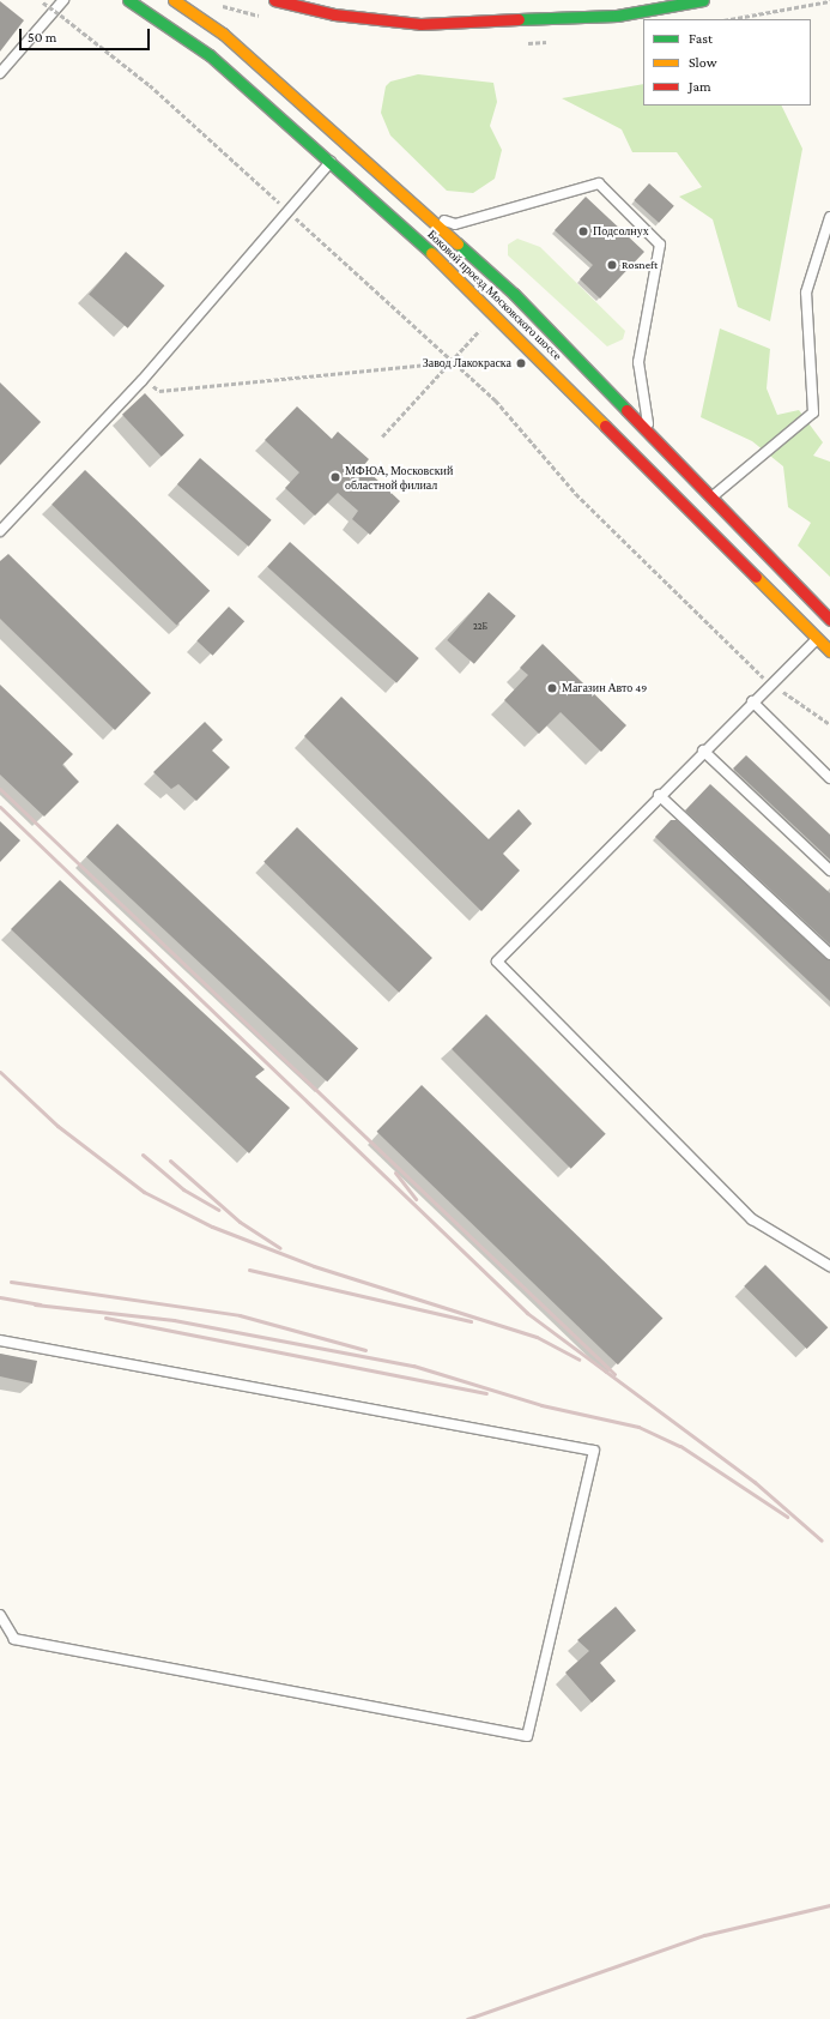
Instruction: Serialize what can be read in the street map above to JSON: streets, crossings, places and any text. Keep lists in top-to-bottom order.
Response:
{
  "streets": {
    "main road": ["Боковой проезд Московского шоссе"]
  },
  "places": [
    "Подсолнух",
    "Rosneft",
    "Завод Лакокраска",
    "МФЮА, Московский областной филиал",
    "Магазин Авто 49"
  ],
  "house_numbers": ["22Б"],
  "legend": ["Fast", "Slow", "Jam"],
  "scale_bar": "50 m"
}
